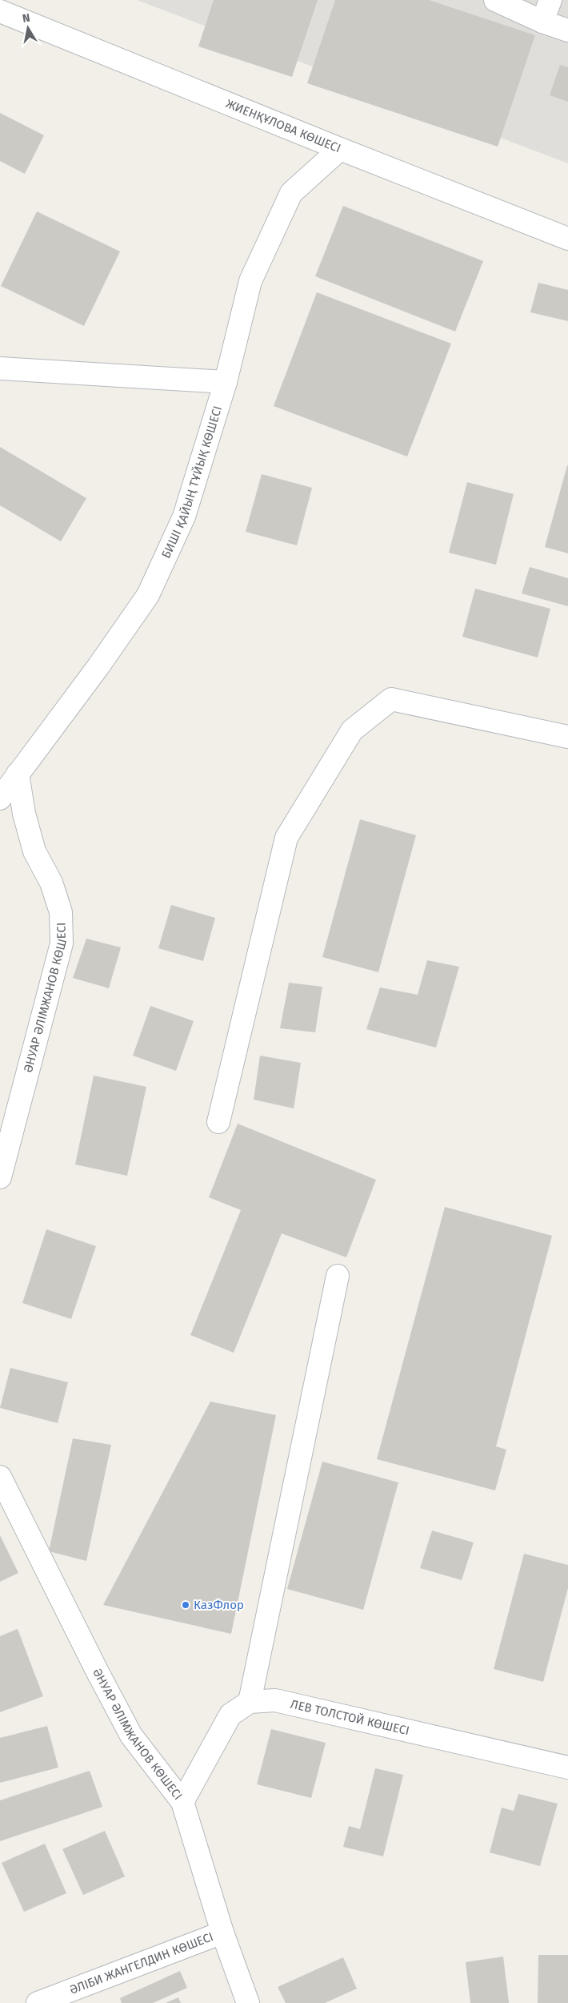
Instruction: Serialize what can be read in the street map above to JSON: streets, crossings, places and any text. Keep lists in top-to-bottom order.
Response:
{
  "streets": {
    "street": [
      "ЖИЕНҚҰЛОВА КӨШЕСІ",
      "БИШІ ҚАЙЫҢ ТҰЙЫҚ КӨШЕСІ",
      "ӘНУАР ӘЛІМЖАНОВ КӨШЕСІ",
      "ЛЕВ ТОЛСТОЙ КӨШЕСІ",
      "ӘЛІБИ ЖАНГЕЛДИН КӨШЕСІ"
    ]
  },
  "crossings": [
    ["ЖИЕНҚҰЛОВА КӨШЕСІ", "БИШІ ҚАЙЫҢ ТҰЙЫҚ КӨШЕСІ"],
    ["БИШІ ҚАЙЫҢ ТҰЙЫҚ КӨШЕСІ", "ӘНУАР ӘЛІМЖАНОВ КӨШЕСІ"],
    ["ӘНУАР ӘЛІМЖАНОВ КӨШЕСІ", "ӘЛІБИ ЖАНГЕЛДИН КӨШЕСІ"]
  ],
  "places": ["КазФлор"],
  "north": "top"
}
